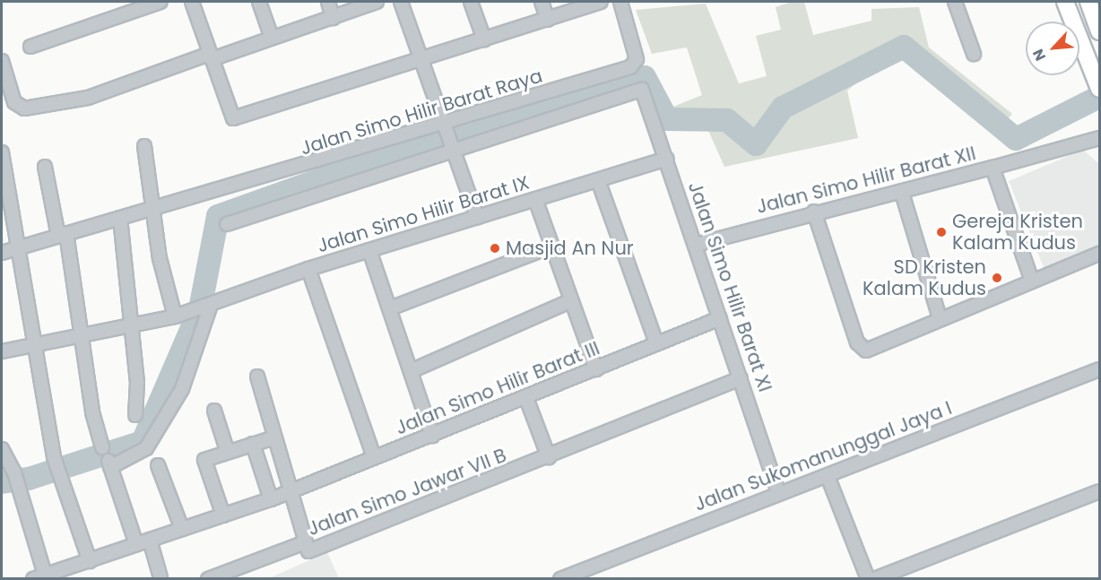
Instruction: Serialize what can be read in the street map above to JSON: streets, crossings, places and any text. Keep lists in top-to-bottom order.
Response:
{
  "streets": {
    "street": [
      "Jalan Simo Hilir Barat Raya",
      "Jalan Simo Hilir Barat XII",
      "Jalan Simo Hilir Barat IX",
      "Jalan Simo Hilir Barat XI",
      "Jalan Simo Hilir Barat III",
      "Jalan Sukomanunggal Jaya I",
      "Jalan Simo Jawar VII B"
    ]
  },
  "crossings": [
    ["Jalan Simo Hilir Barat XII", "Jalan Simo Hilir Barat XI"],
    ["Jalan Simo Hilir Barat IX", "Jalan Simo Hilir Barat XI"],
    ["Jalan Simo Hilir Barat XI", "Jalan Simo Hilir Barat III"],
    ["Jalan Simo Hilir Barat XI", "Jalan Sukomanunggal Jaya I"],
    ["Jalan Simo Hilir Barat XI", "Jalan Simo Jawar VII B"],
    ["Jalan Simo Hilir Barat III", "Jalan Simo Jawar VII B"]
  ],
  "places": ["Gereja Kristen Kalam Kudus", "Masjid An Nur", "SD Kristen Kalam Kudus"],
  "north": "bottom left"
}
